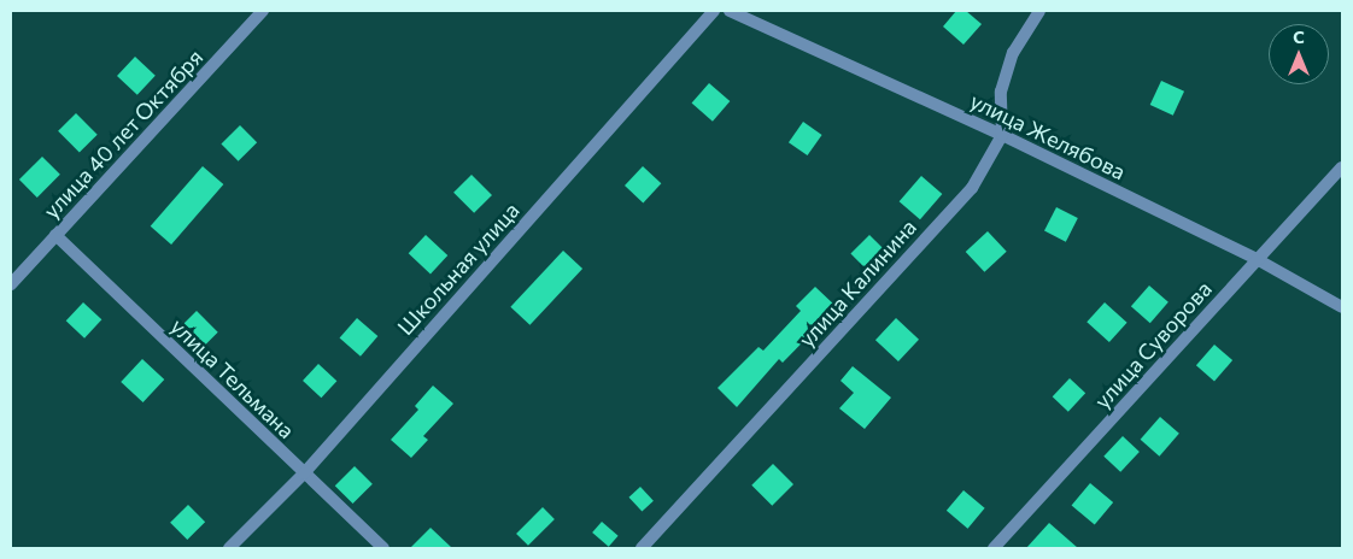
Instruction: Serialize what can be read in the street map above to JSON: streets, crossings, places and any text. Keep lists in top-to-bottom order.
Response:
{
  "streets": {
    "street": [
      "улица 40 лет Октября",
      "улица Желябова",
      "Школьная улица",
      "улица Калинина",
      "улица Суворова",
      "улица Тельмана"
    ]
  },
  "crossings": [
    ["улица 40 лет Октября", "улица Тельмана"],
    ["улица Желябова", "улица Калинина"],
    ["улица Желябова", "улица Суворова"],
    ["Школьная улица", "улица Тельмана"]
  ],
  "north": "top"
}
